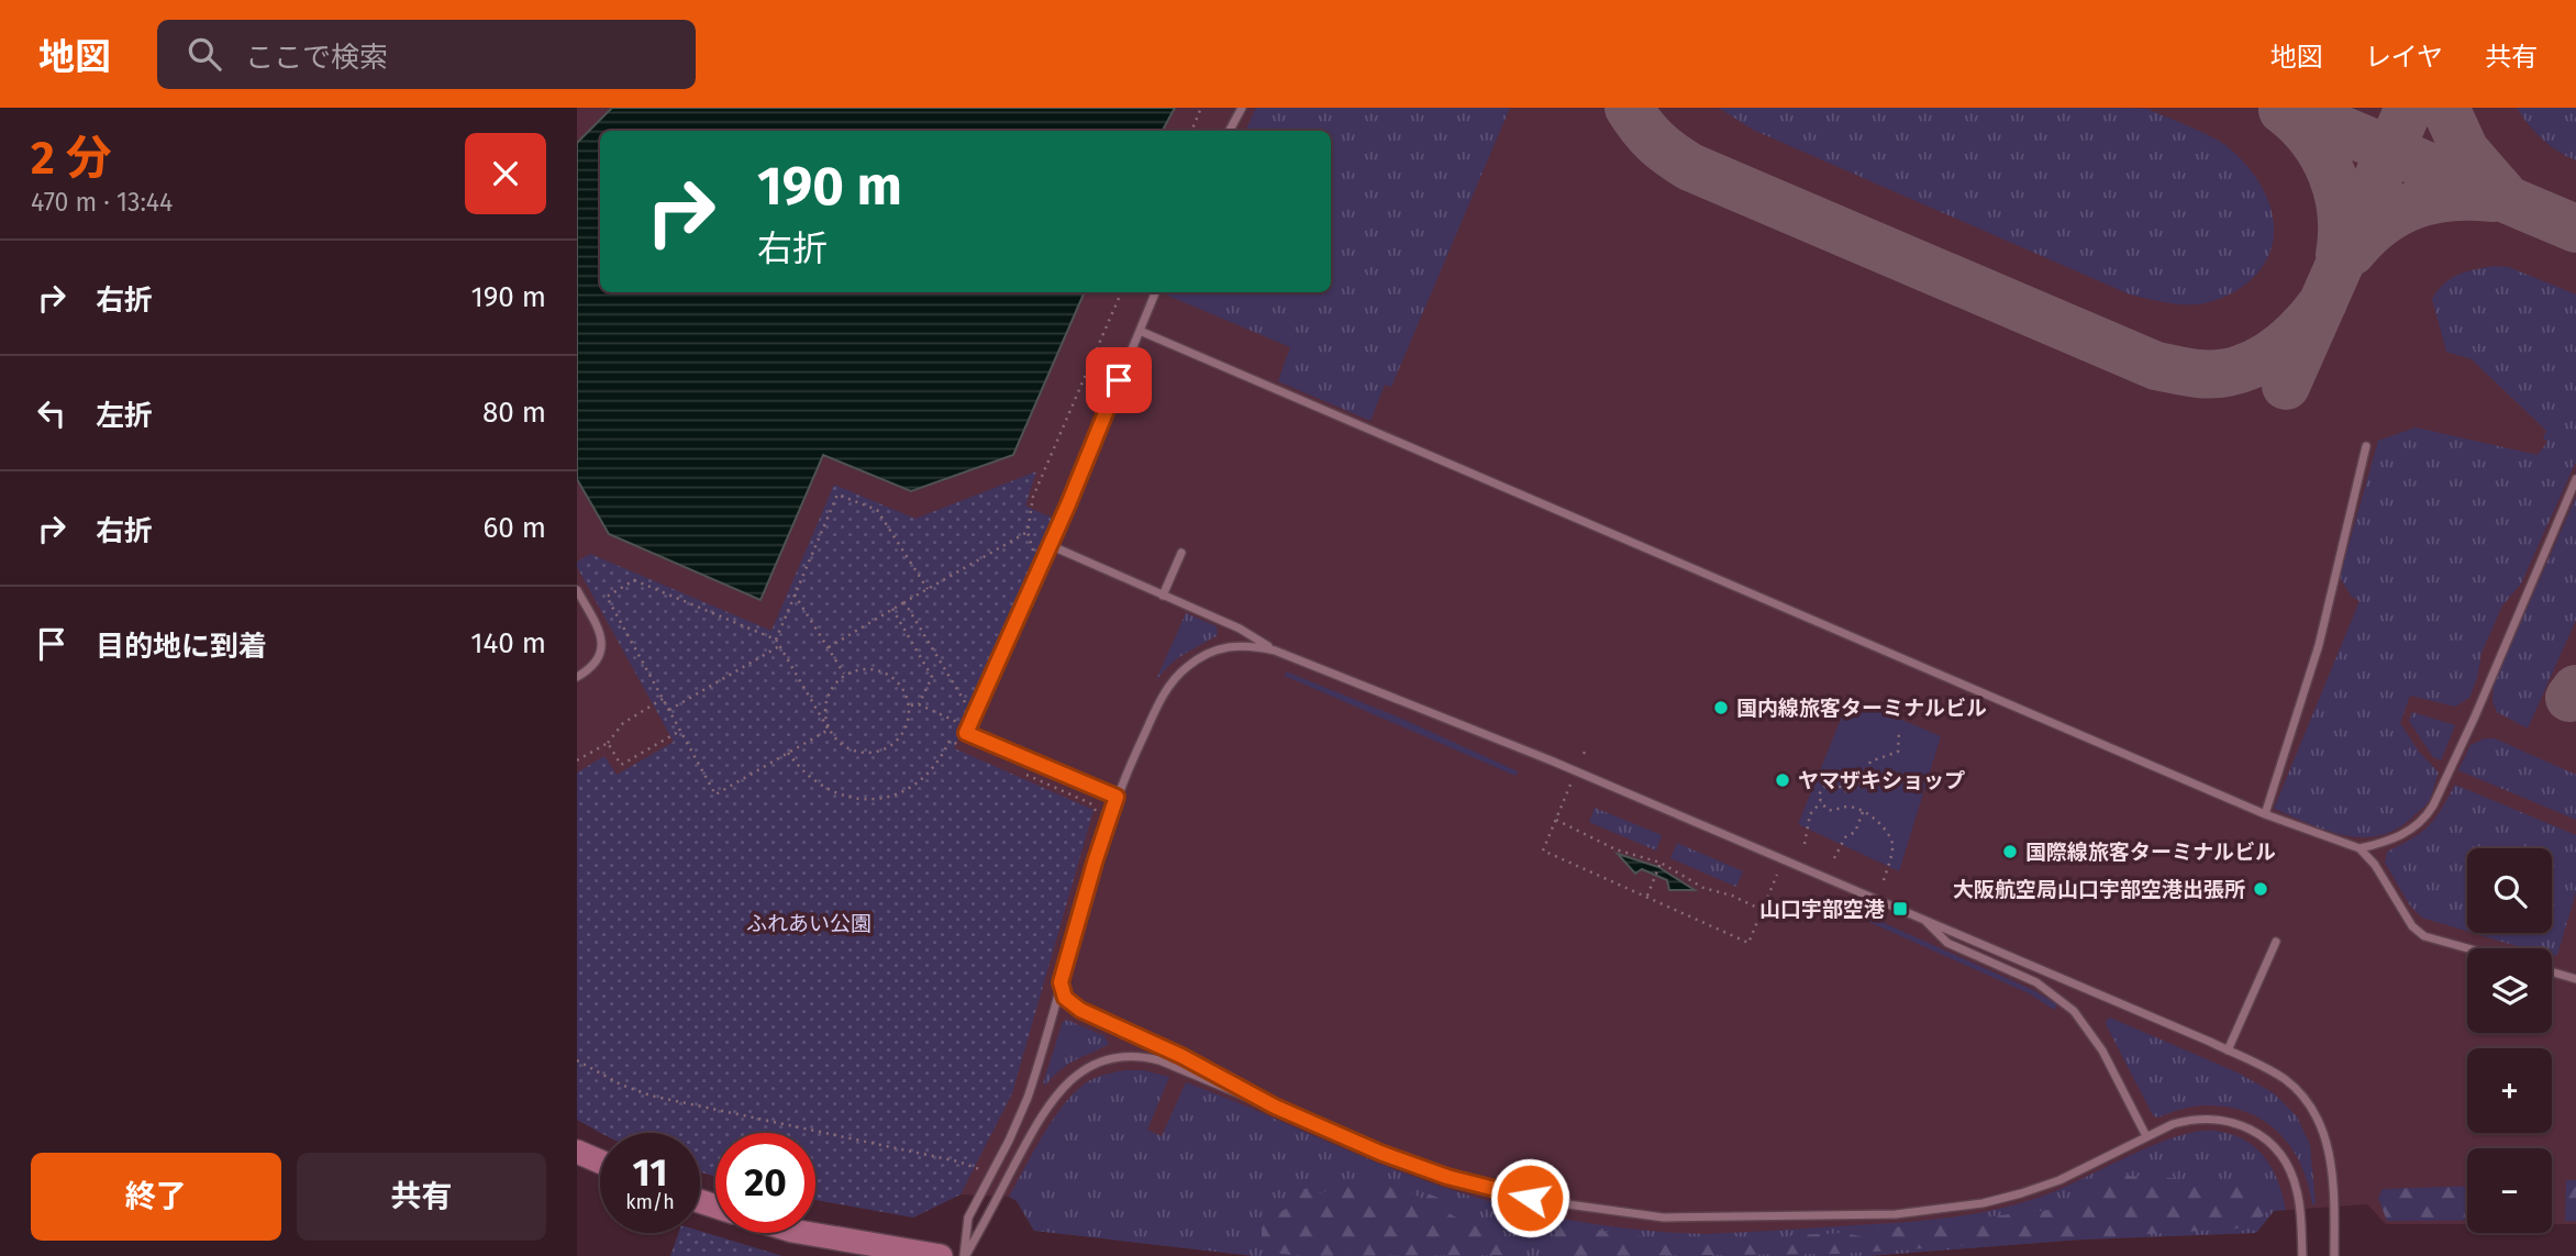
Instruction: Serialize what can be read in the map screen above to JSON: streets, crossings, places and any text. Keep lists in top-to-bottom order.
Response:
{
  "parks": ["ふれあい公園"],
  "places": {
    "other": [
      "国内線旅客ターミナルビル",
      "ヤマザキショップ",
      "国際線旅客ターミナルビル",
      "大阪航空局山口宇部空港出張所"
    ],
    "transit": ["山口宇部空港"]
  },
  "page": {
    "header": "地図",
    "search": "ここで検索",
    "nav": ["地図", "レイヤ", "共有"],
    "heading": ["2 分", "470 m · 13:44"],
    "turn": ["190 m", "右折"],
    "list": [
      {
        "name": "右折",
        "value": "190 m"
      },
      {
        "name": "左折",
        "value": "80 m"
      },
      {
        "name": "右折",
        "value": "60 m"
      },
      {
        "name": "目的地に到着",
        "value": "140 m"
      }
    ],
    "map_buttons": ["+", "−"],
    "speed": "11 km/h",
    "limit": "20",
    "buttons": ["終了", "共有"]
  }
}
